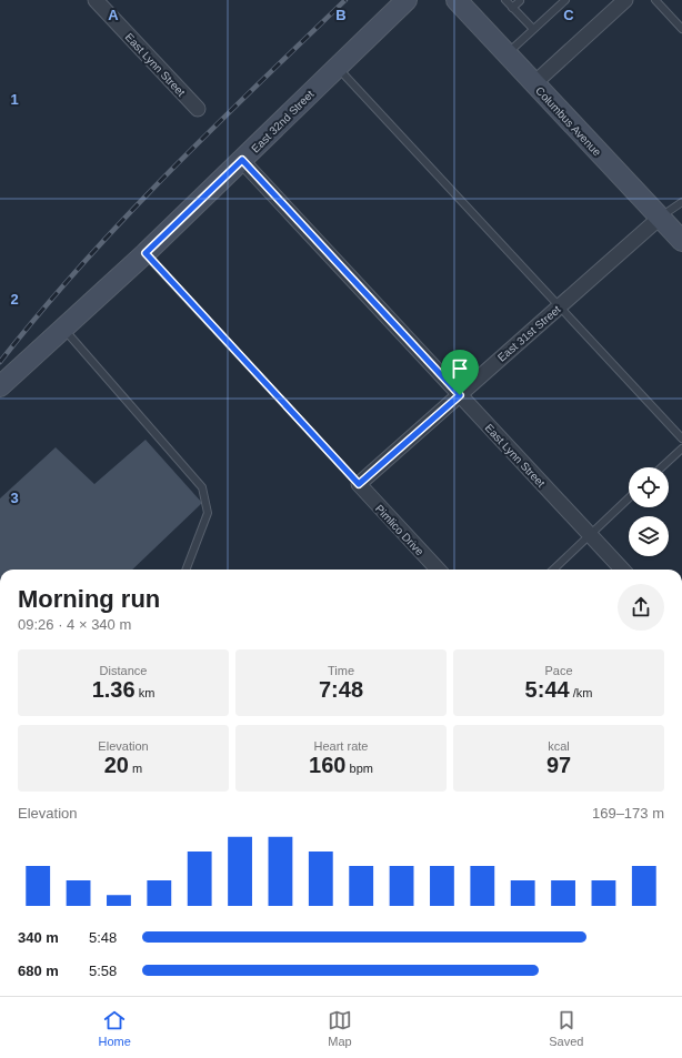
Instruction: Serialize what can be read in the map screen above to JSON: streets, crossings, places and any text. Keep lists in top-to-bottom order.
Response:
{
  "streets": {
    "street": [
      "East Lynn Street",
      "East 32nd Street",
      "Columbus Avenue",
      "East 31st Street",
      "Pimlico Drive"
    ]
  },
  "crossings": [
    ["East Lynn Street", "East 32nd Street"],
    ["East Lynn Street", "East 31st Street"],
    ["Columbus Avenue", "East 31st Street"],
    ["East 31st Street", "Pimlico Drive"]
  ],
  "page": {
    "heading": ["Morning run", "09:26 · 4 × 340 m"],
    "stats": [
      ["Distance", "1.36 km"],
      ["Time", "7:48"],
      ["Pace", "5:44 /km"],
      ["Elevation", "20 m"],
      ["Heart rate", "160 bpm"],
      ["kcal", "97"]
    ],
    "chart": ["Elevation", "169–173 m"],
    "list": [
      {
        "name": "340 m",
        "note": "5:48"
      },
      {
        "name": "680 m",
        "note": "5:58"
      }
    ],
    "tabs": ["Home", "Map", "Saved"]
  },
  "grid": {
    "columns": ["A", "B", "C"],
    "rows": ["1", "2", "3"]
  }
}
